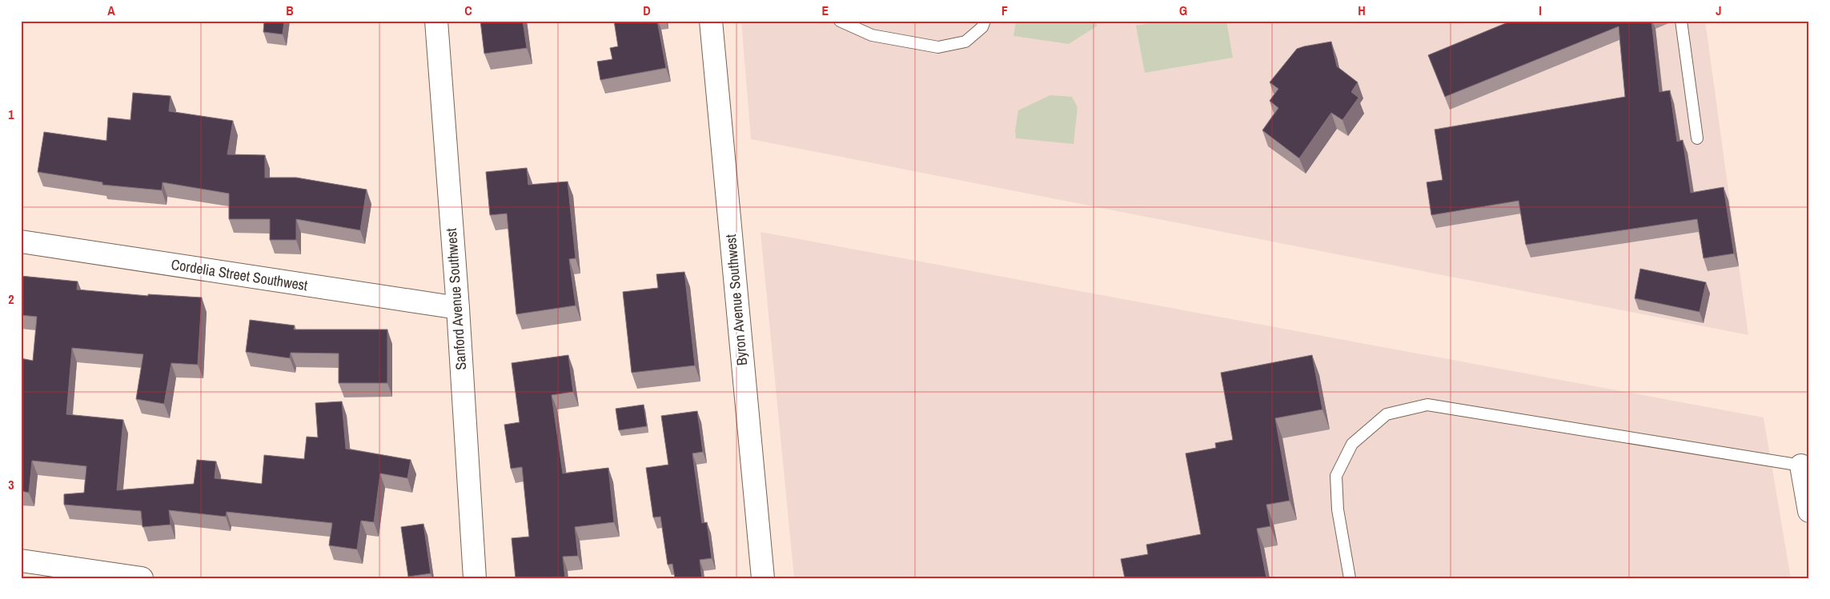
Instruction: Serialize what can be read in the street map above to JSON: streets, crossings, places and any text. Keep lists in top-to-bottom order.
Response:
{
  "streets": {
    "street": ["Cordelia Street Southwest", "Sanford Avenue Southwest", "Byron Avenue Southwest"]
  },
  "crossings": [
    ["Cordelia Street Southwest", "Sanford Avenue Southwest"]
  ],
  "grid": {
    "columns": [
      "A",
      "B",
      "C",
      "D",
      "E",
      "F",
      "G",
      "H",
      "I",
      "J"
    ],
    "rows": ["1", "2", "3"]
  }
}
